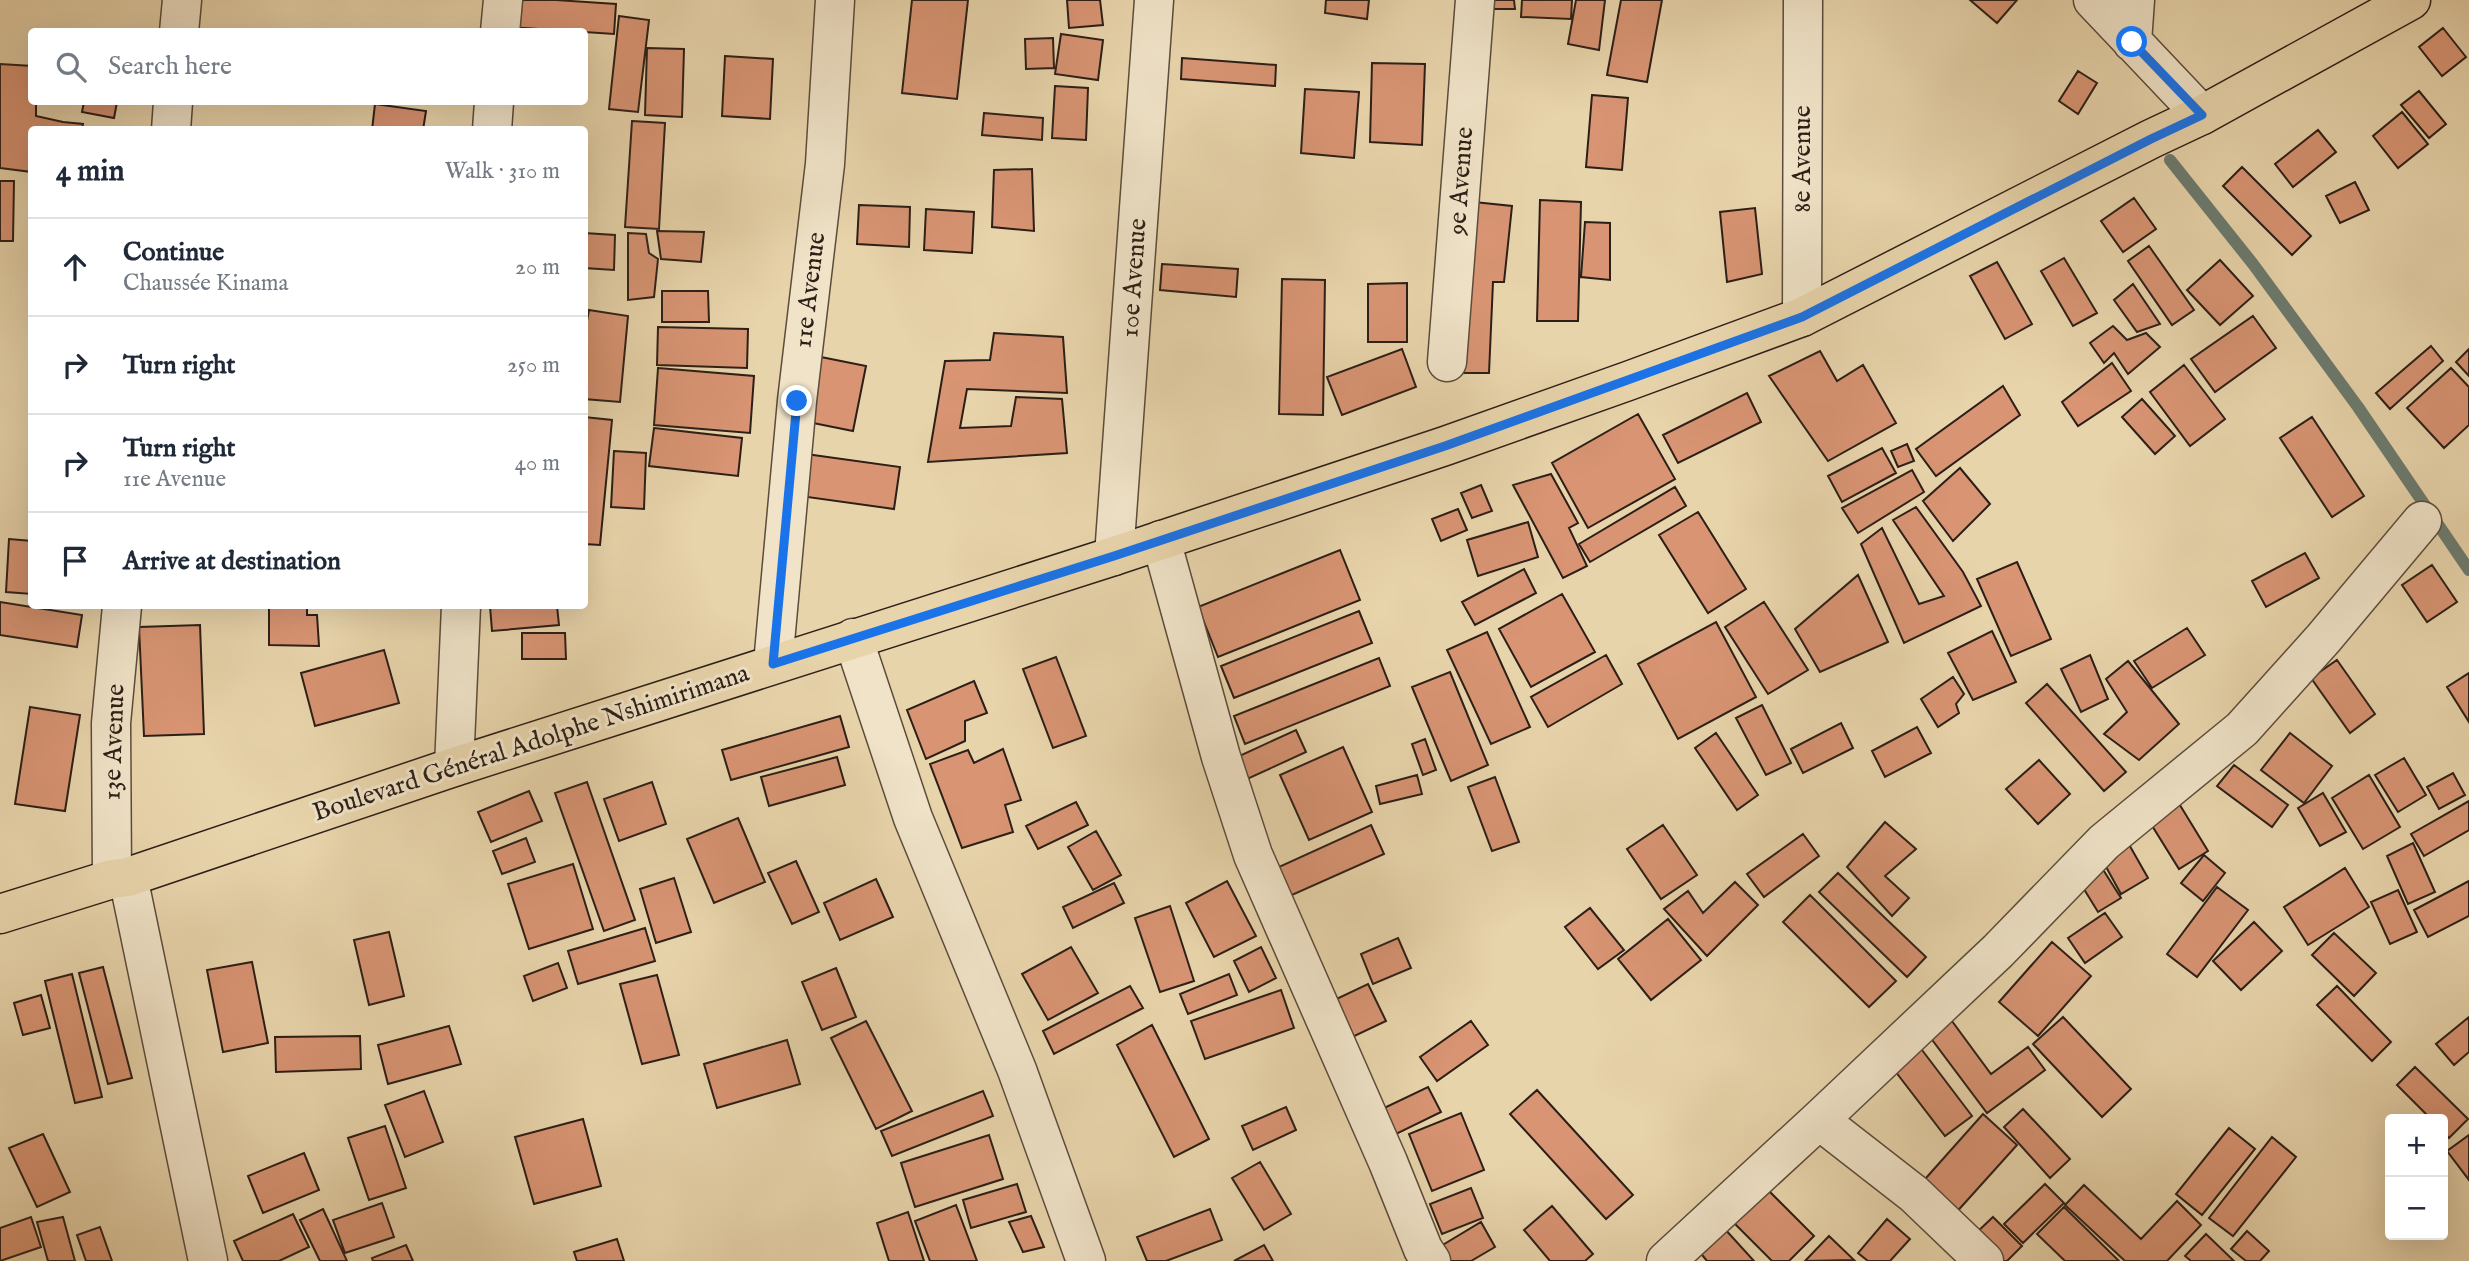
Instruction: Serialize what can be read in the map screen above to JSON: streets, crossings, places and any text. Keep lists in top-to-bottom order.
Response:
{
  "streets": {
    "main road": ["Boulevard Général Adolphe Nshimirimana"],
    "street": [
      "8e Avenue",
      "9e Avenue",
      "10e Avenue",
      "11e Avenue",
      "13e Avenue"
    ]
  },
  "crossings": [
    ["8e Avenue", "Boulevard Général Adolphe Nshimirimana"],
    ["10e Avenue", "Boulevard Général Adolphe Nshimirimana"],
    ["11e Avenue", "Boulevard Général Adolphe Nshimirimana"],
    ["13e Avenue", "Boulevard Général Adolphe Nshimirimana"]
  ],
  "page": {
    "search": "Search here",
    "heading": ["4 min", "Walk · 310 m"],
    "list": [
      ["Continue", "Chaussée Kinama", "20 m"],
      ["Turn right", "250 m"],
      ["Turn right", "11e Avenue", "40 m"],
      "Arrive at destination"
    ],
    "map_buttons": ["+", "−"]
  }
}
